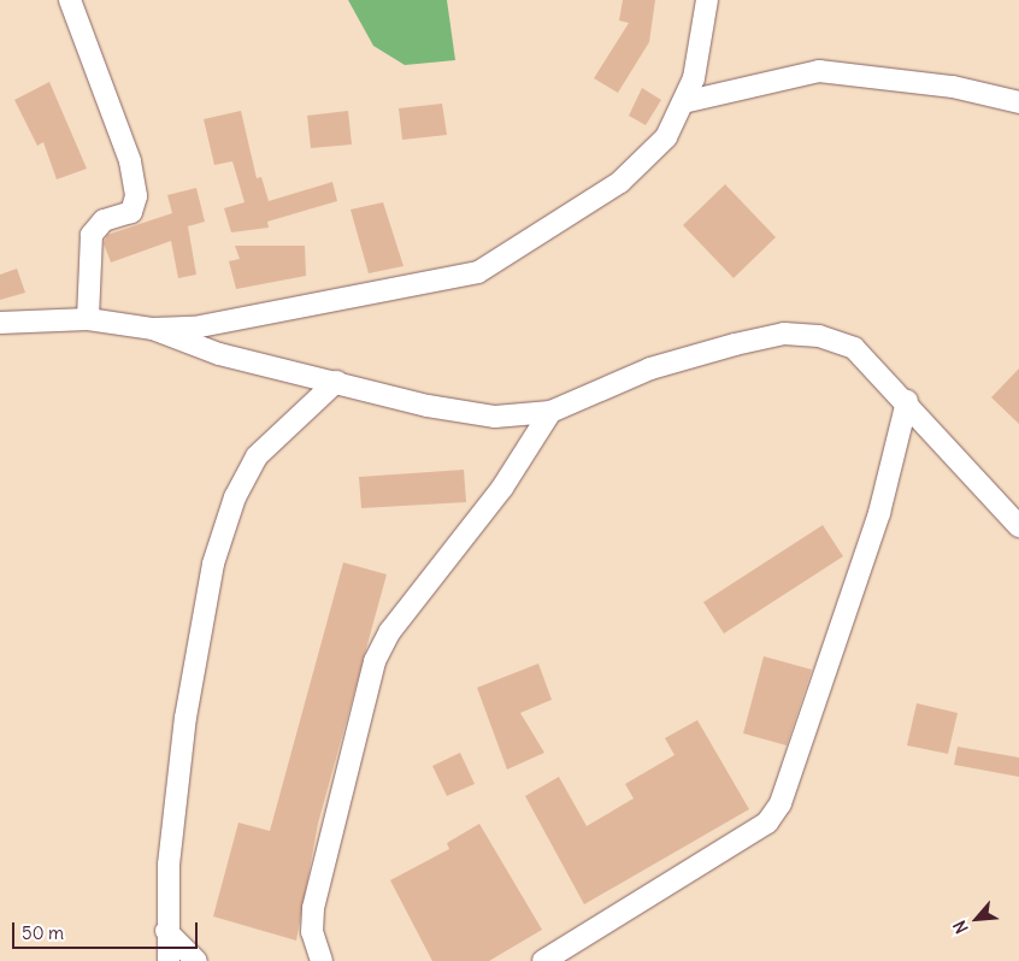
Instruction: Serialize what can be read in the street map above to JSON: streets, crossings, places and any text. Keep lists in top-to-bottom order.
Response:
{
  "scale_bar": "50 m",
  "north": "bottom left"
}
